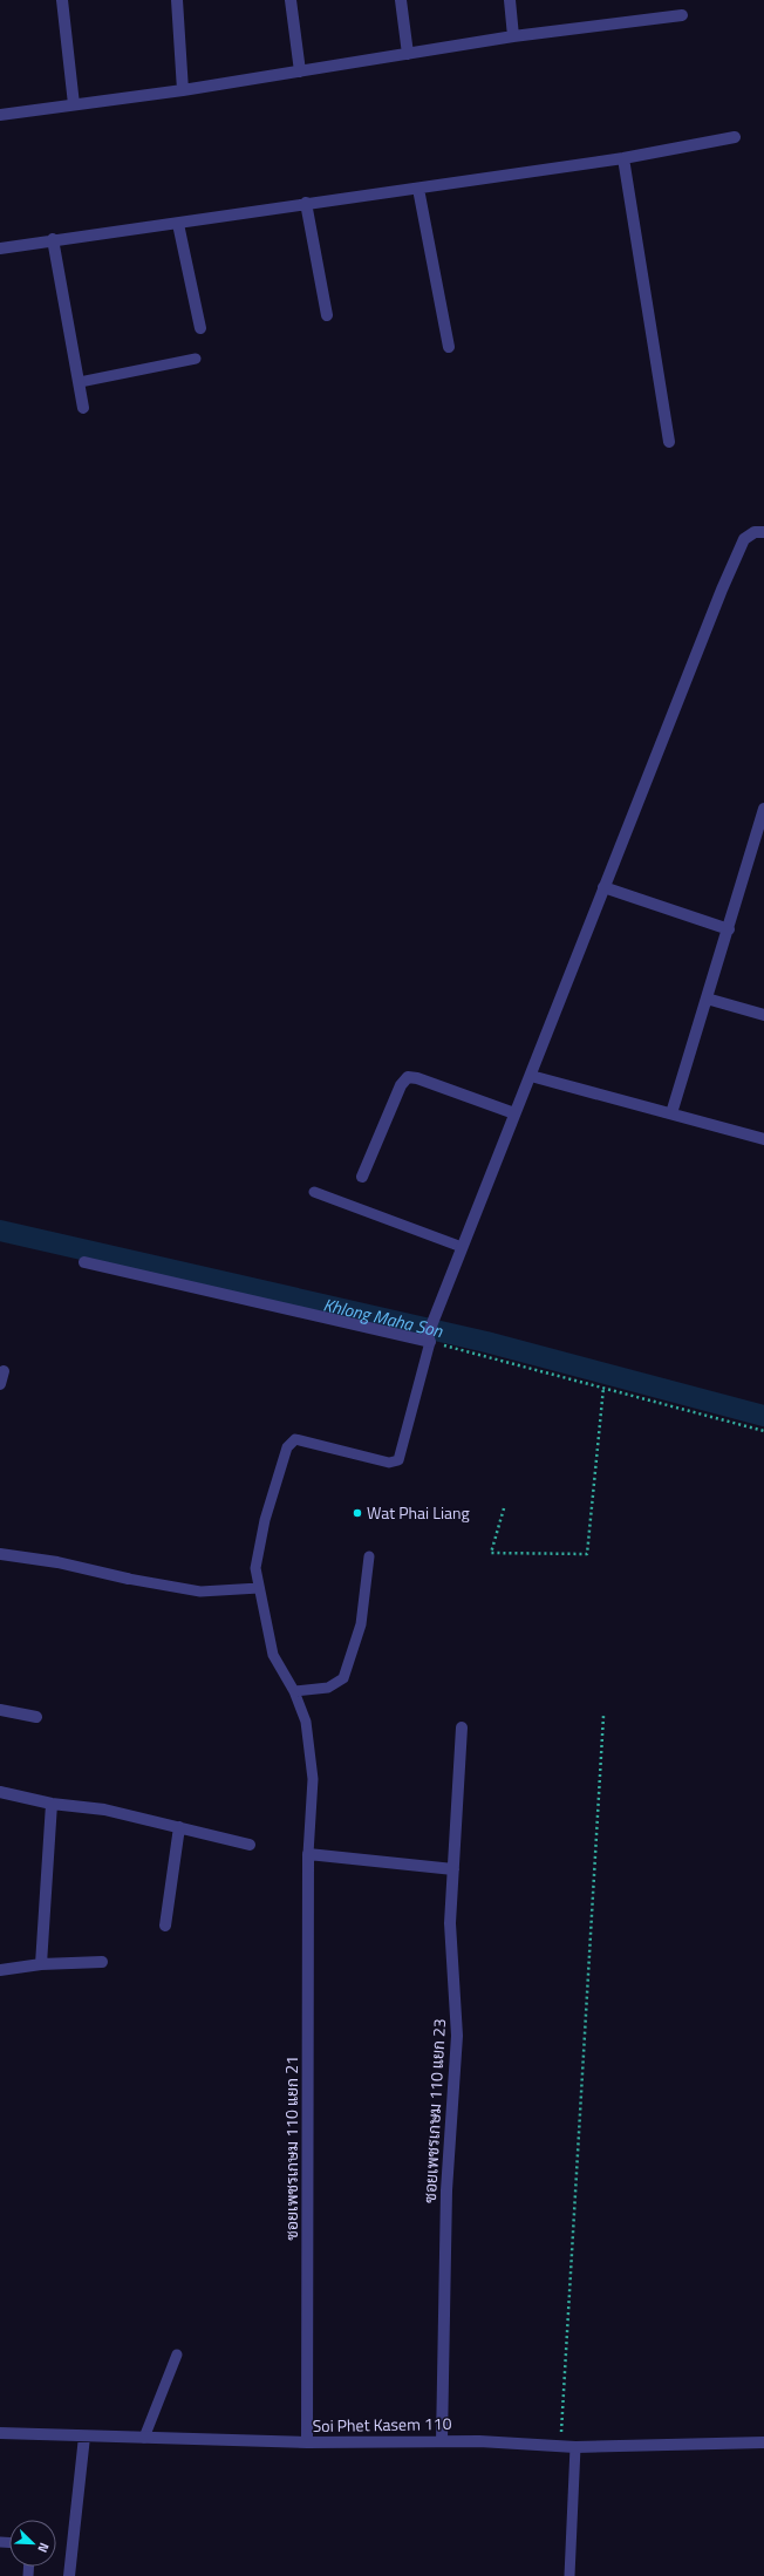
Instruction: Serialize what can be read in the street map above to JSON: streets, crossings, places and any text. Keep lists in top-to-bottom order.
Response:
{
  "streets": {
    "street": ["ซอยเพชรเกษม 110 แยก 23", "ซอยเพชรเกษม 110 แยก 21", "Soi Phet Kasem 110"]
  },
  "crossings": [
    ["ซอยเพชรเกษม 110 แยก 23", "Soi Phet Kasem 110"],
    ["ซอยเพชรเกษม 110 แยก 21", "Soi Phet Kasem 110"]
  ],
  "water": ["Khlong Maha Son"],
  "places": ["Wat Phai Liang"],
  "north": "bottom right"
}
